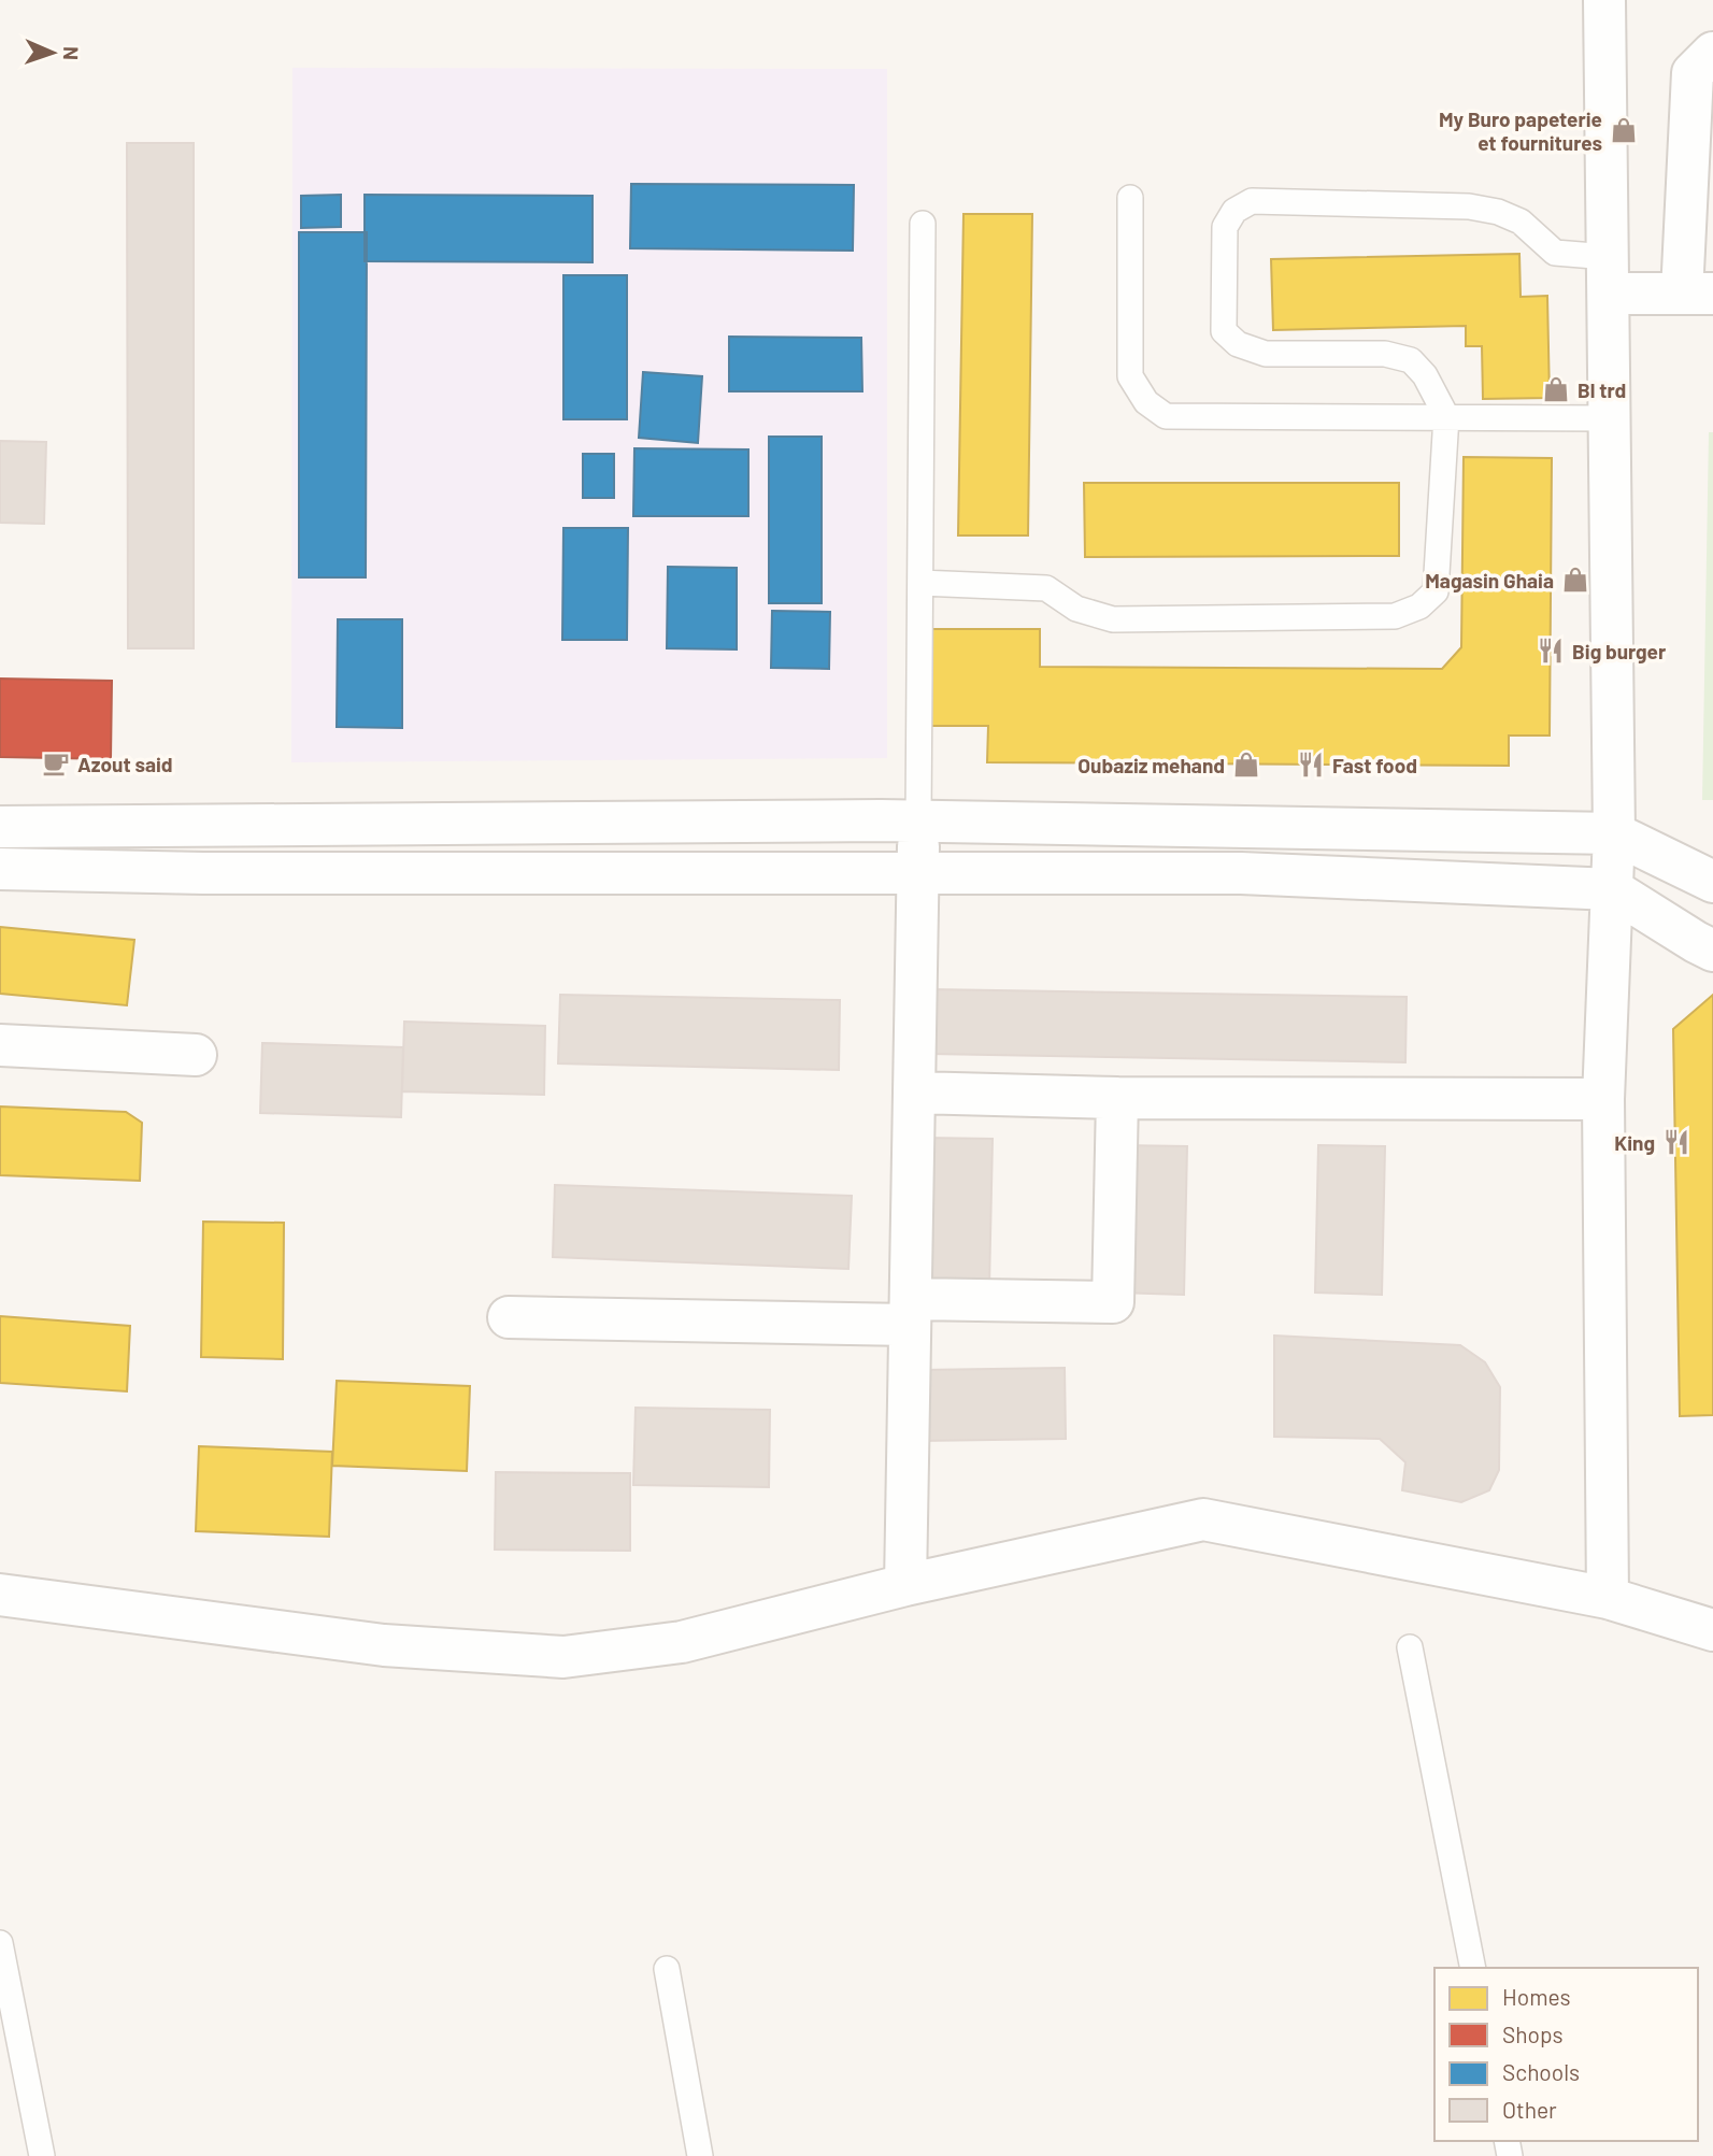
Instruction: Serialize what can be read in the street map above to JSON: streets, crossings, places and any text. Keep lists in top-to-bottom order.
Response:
{
  "places": {
    "shop": [
      "My Buro papeterie et fournitures",
      "Bl trd",
      "Magasin Ghaia",
      "Oubaziz mehand"
    ],
    "restaurant": ["Big burger", "Fast food", "King"],
    "cafe": ["Azout said"]
  },
  "legend": [
    "Homes",
    "Shops",
    "Schools",
    "Other"
  ],
  "north": "right"
}
